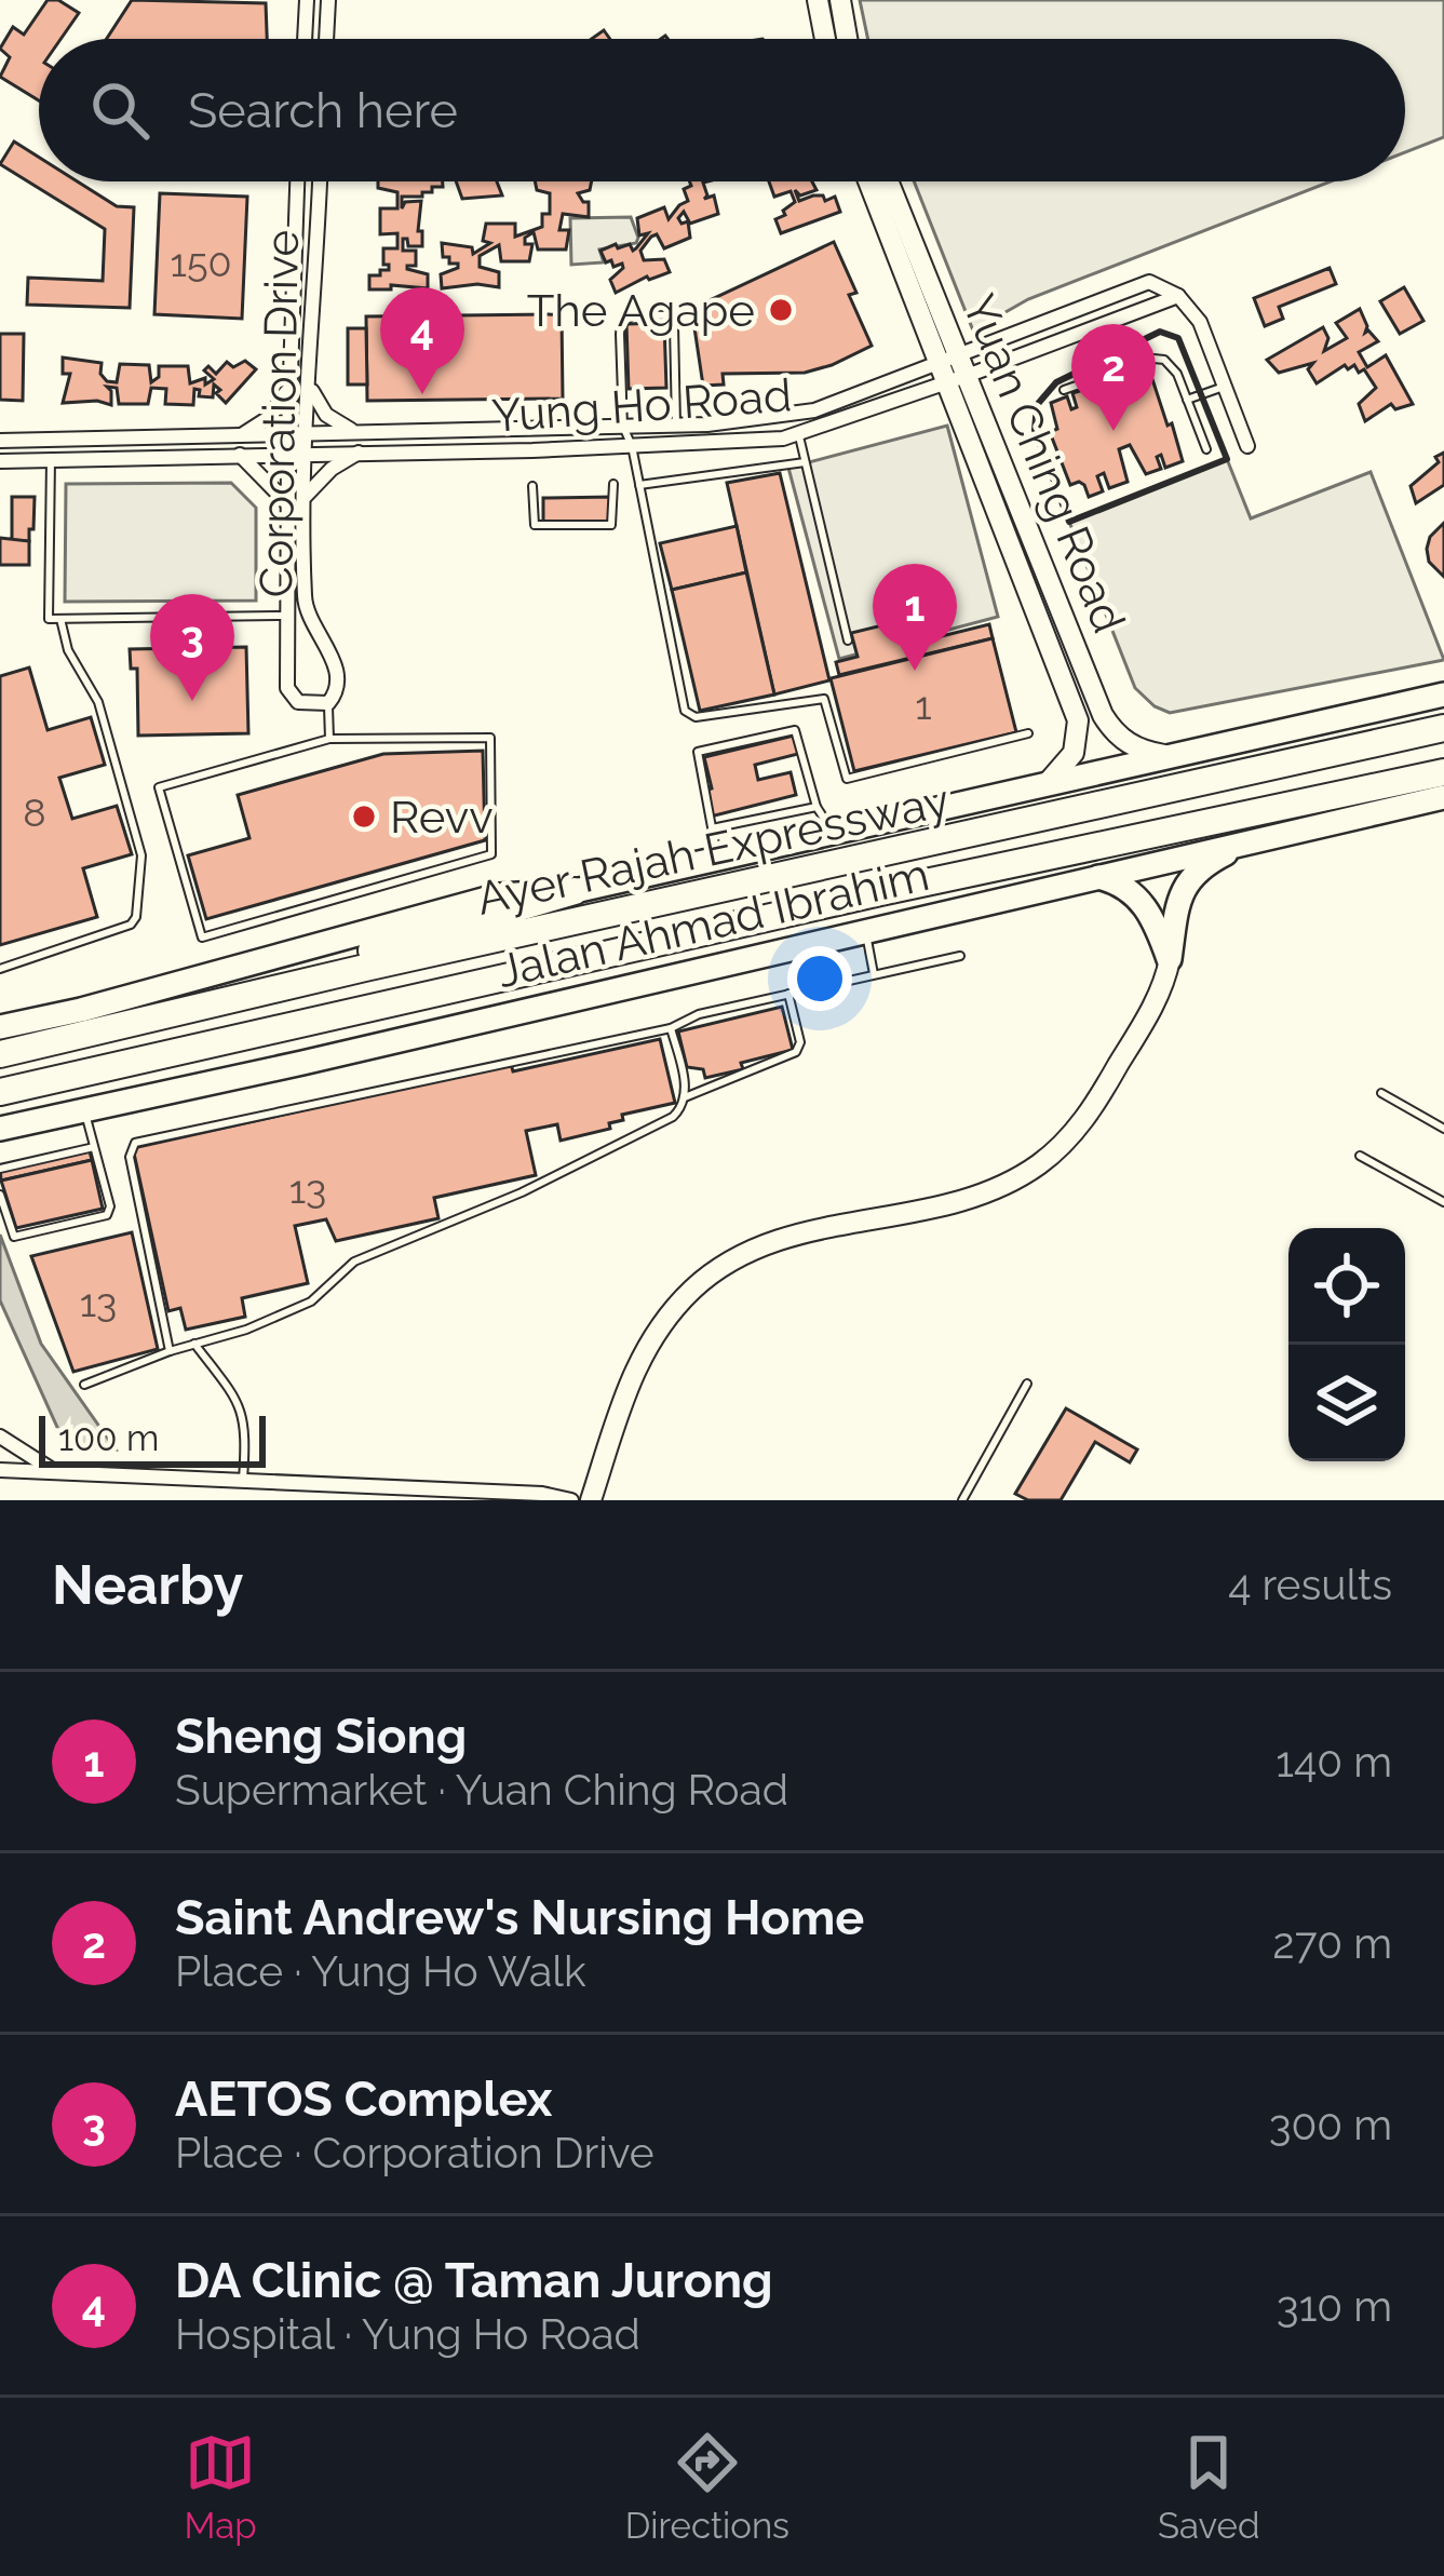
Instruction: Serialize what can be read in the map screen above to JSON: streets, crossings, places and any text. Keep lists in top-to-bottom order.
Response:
{
  "streets": {
    "highway": ["Ayer Rajah Expressway"],
    "main road": ["Jalan Ahmad Ibrahim"],
    "street": ["Yung Ho Road", "Corporation Drive", "Yuan Ching Road"]
  },
  "crossings": [
    ["Yung Ho Road", "Corporation Drive"],
    ["Yung Ho Road", "Yuan Ching Road"],
    ["Yuan Ching Road", "Jalan Ahmad Ibrahim"]
  ],
  "places": ["The Agape", "Revv"],
  "house_numbers": [
    "150",
    "1",
    "8",
    "13",
    "13"
  ],
  "scale_bar": "100 m",
  "page": {
    "search": "Search here",
    "pins": [
      "4",
      "2",
      "1",
      "3"
    ],
    "scale": "100 m",
    "heading": ["Nearby", "4 results"],
    "list": [
      {
        "mark": "1",
        "name": "Sheng Siong",
        "note": "Supermarket · Yuan Ching Road",
        "value": "140 m"
      },
      {
        "mark": "2",
        "name": "Saint Andrew's Nursing Home",
        "note": "Place · Yung Ho Walk",
        "value": "270 m"
      },
      {
        "mark": "3",
        "name": "AETOS Complex",
        "note": "Place · Corporation Drive",
        "value": "300 m"
      },
      {
        "mark": "4",
        "name": "DA Clinic @ Taman Jurong",
        "note": "Hospital · Yung Ho Road",
        "value": "310 m"
      }
    ],
    "nav": ["Map", "Directions", "Saved"]
  }
}
